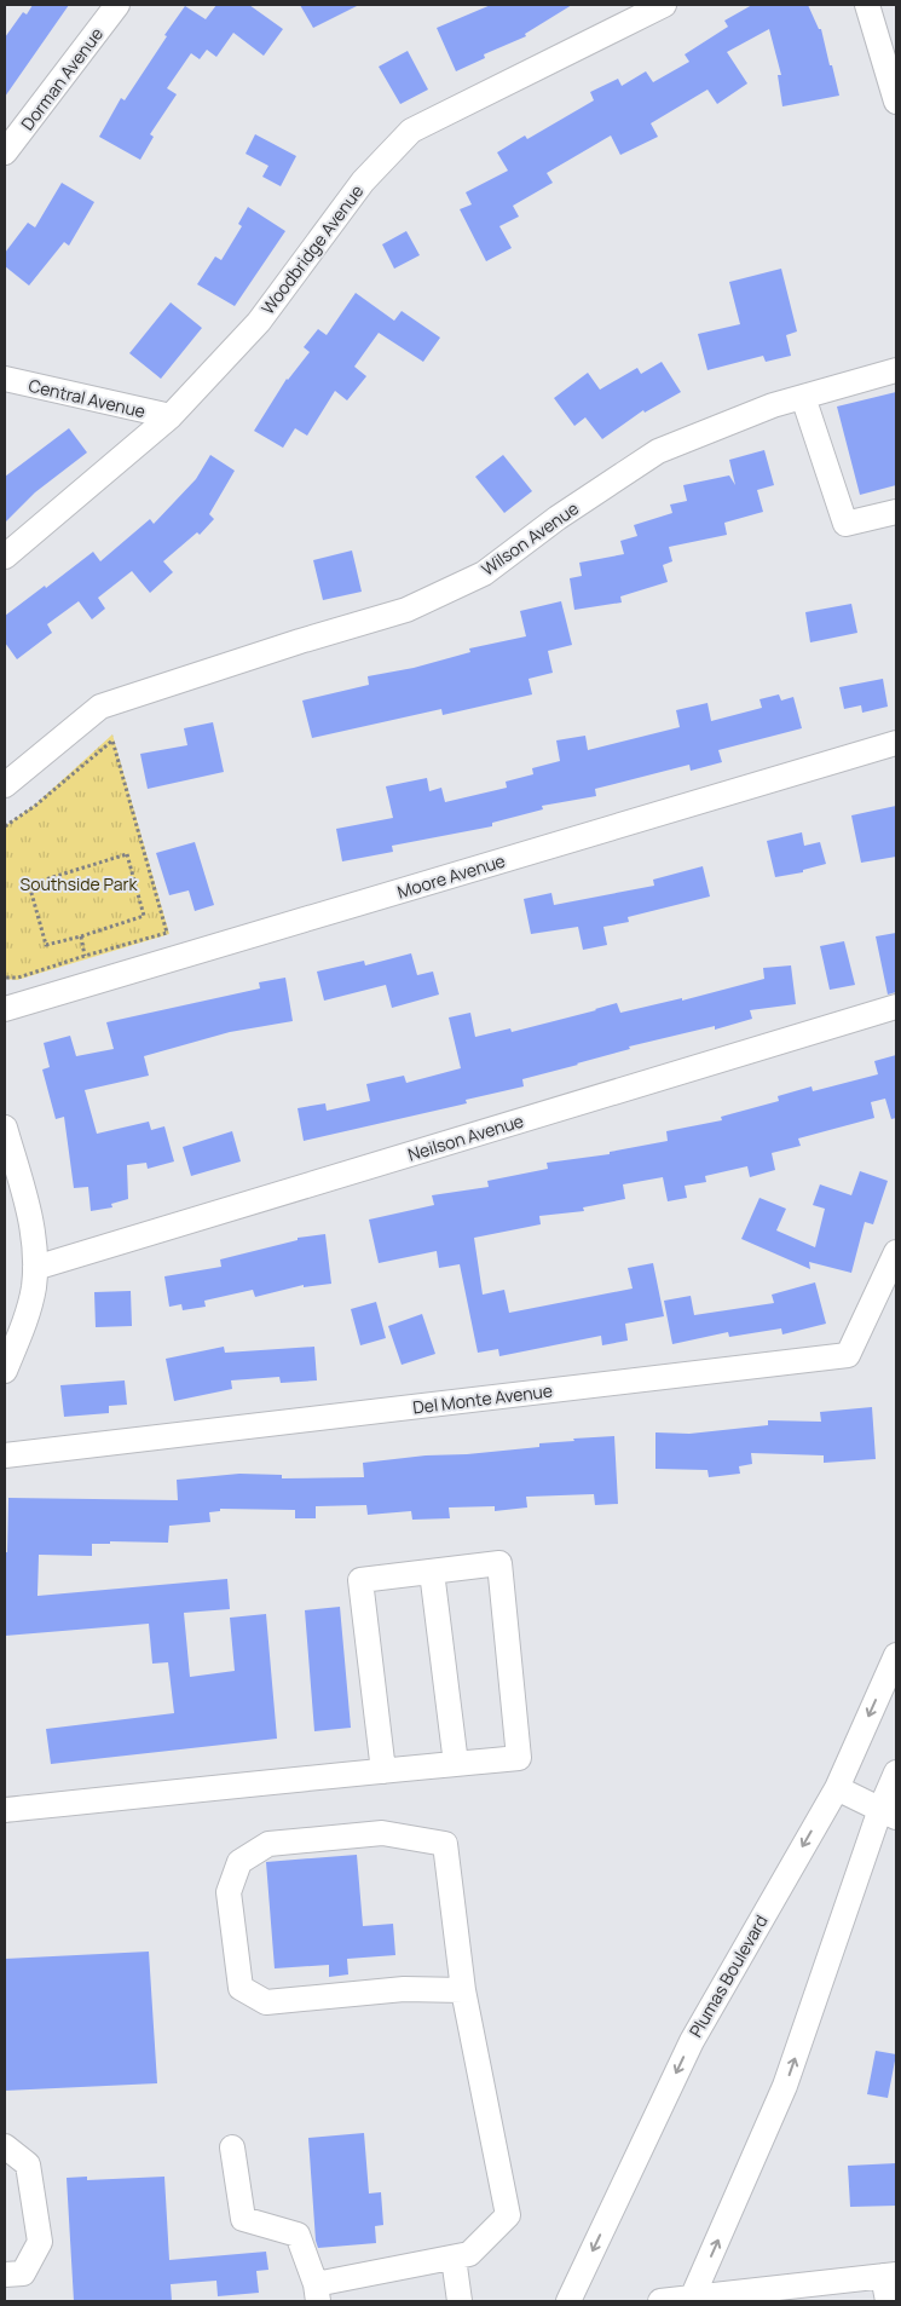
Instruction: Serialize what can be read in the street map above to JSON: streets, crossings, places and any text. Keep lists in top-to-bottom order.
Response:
{
  "streets": {
    "street": [
      "Dorman Avenue",
      "Woodbridge Avenue",
      "Central Avenue",
      "Wilson Avenue",
      "Moore Avenue",
      "Neilson Avenue",
      "Del Monte Avenue",
      "Plumas Boulevard"
    ]
  },
  "crossings": [
    ["Woodbridge Avenue", "Central Avenue"]
  ],
  "parks": ["Southside Park"]
}
